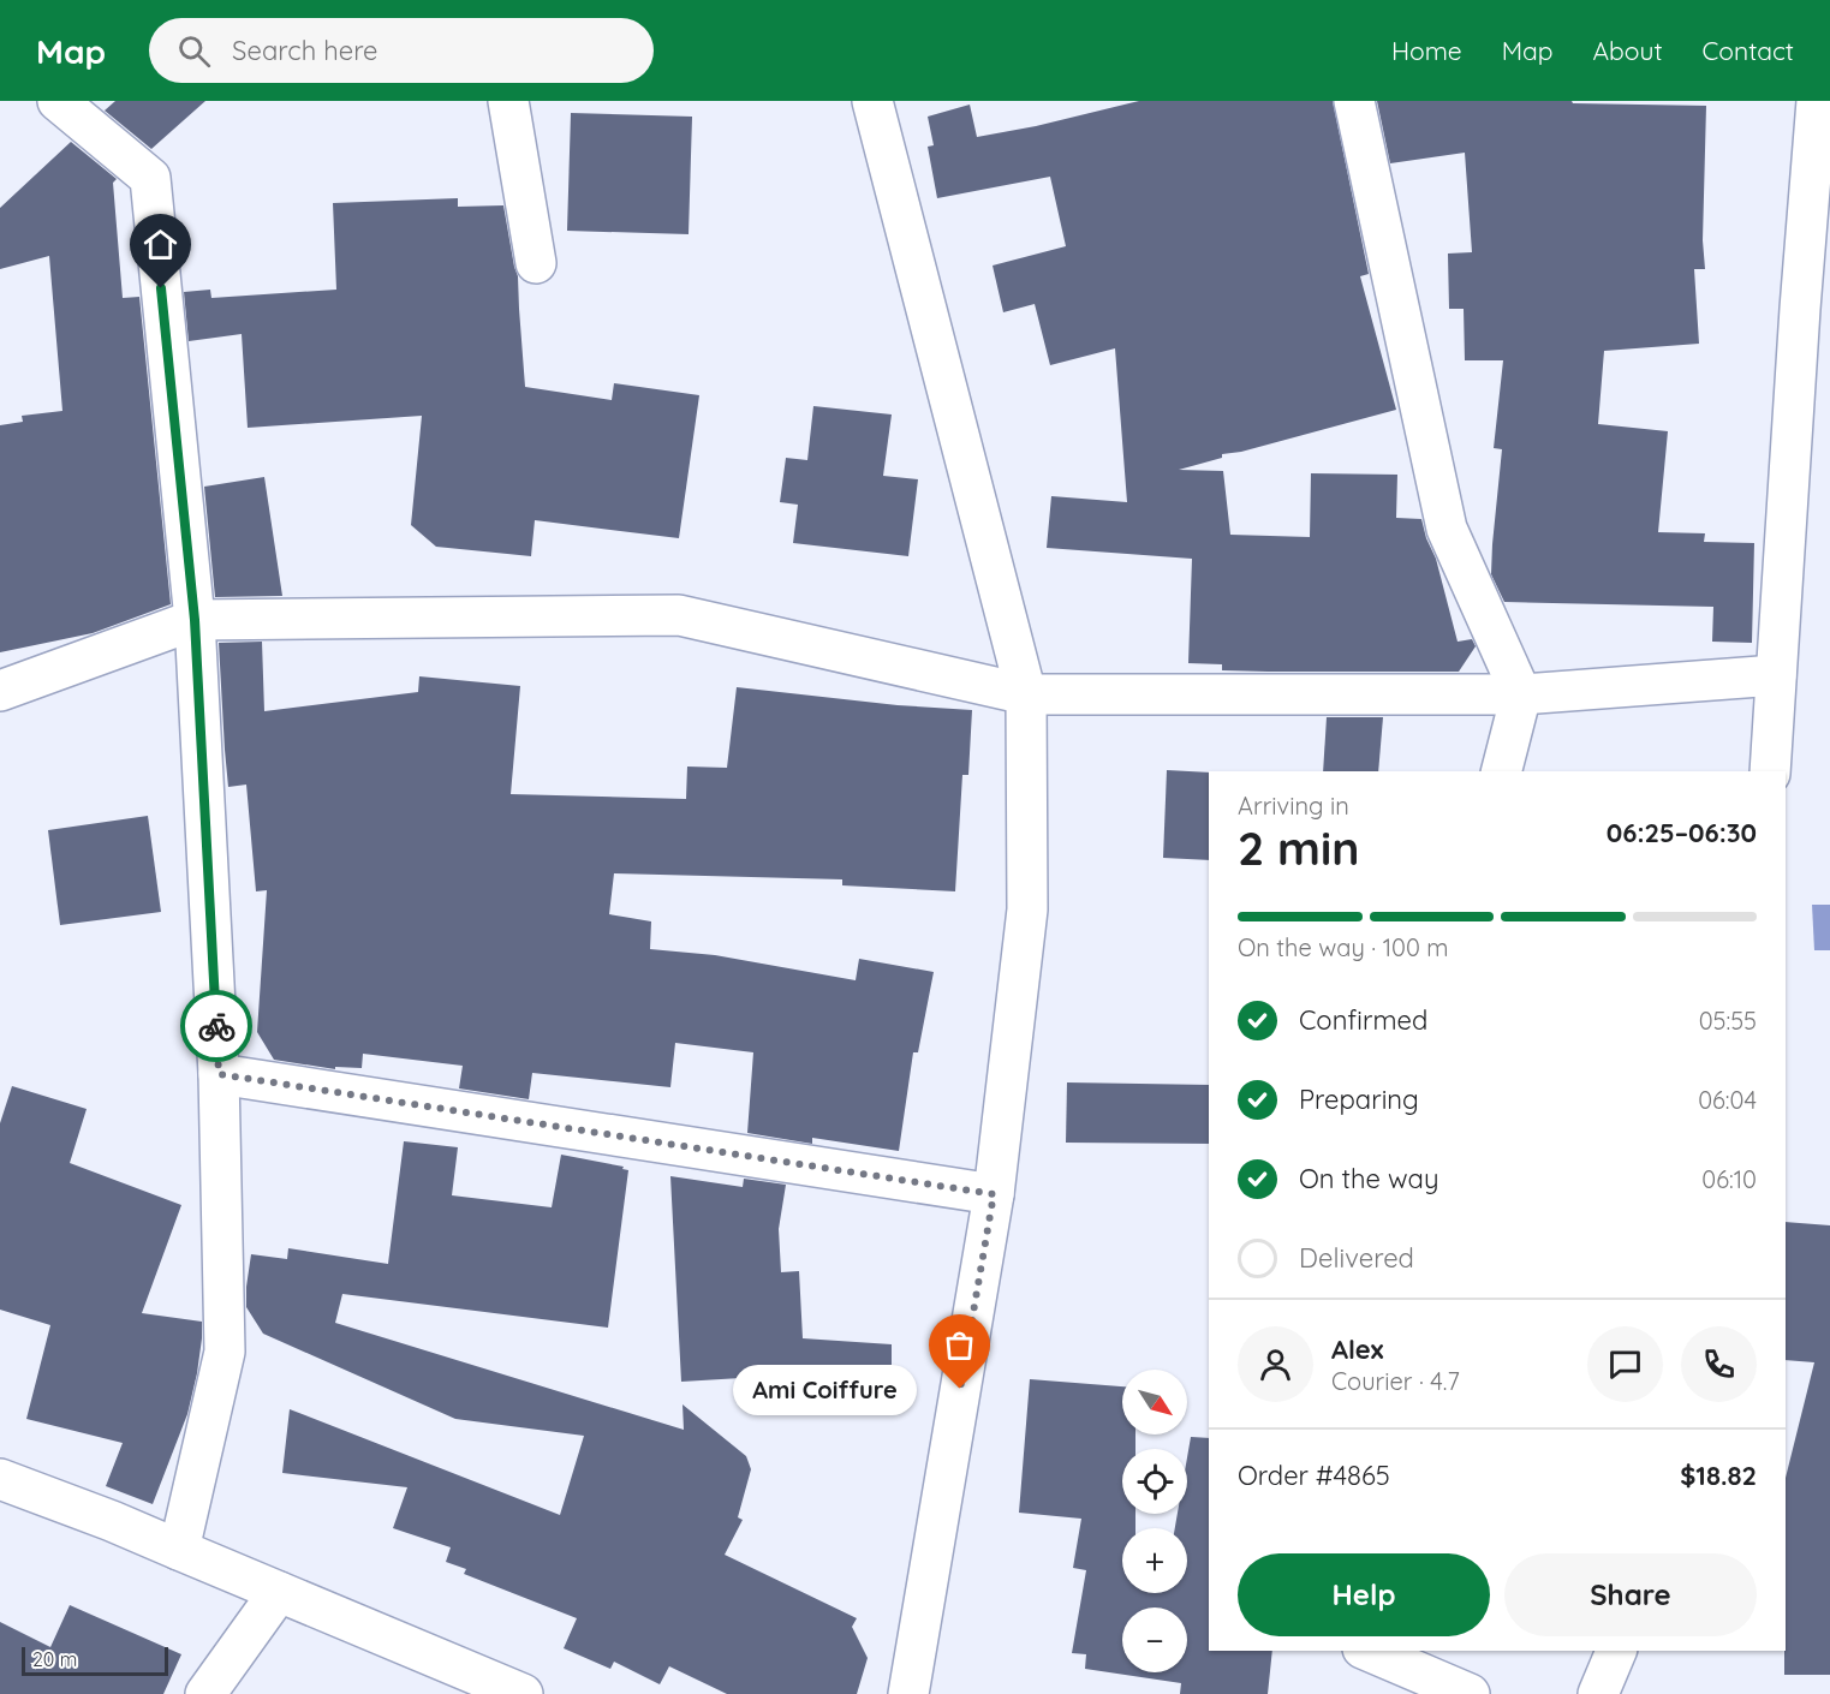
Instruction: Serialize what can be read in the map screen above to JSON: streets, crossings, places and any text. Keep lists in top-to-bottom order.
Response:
{
  "places": ["Ami Coiffure"],
  "scale_bar": "20 m",
  "north": "bottom right",
  "page": {
    "header": "Map",
    "search": "Search here",
    "nav": [
      "Home",
      "Map",
      "About",
      "Contact"
    ],
    "heading": ["2 min", "Arriving in", "06:25–06:30"],
    "panel": [
      "Alex",
      "Courier · 4.7",
      "Order #4865",
      "$18.82"
    ],
    "bar": "On the way · 100 m",
    "list": [
      ["Confirmed", "05:55"],
      ["Preparing", "06:04"],
      ["On the way", "06:10"],
      "Delivered"
    ],
    "bubble": "Ami Coiffure",
    "map_buttons": ["+", "−"],
    "buttons": ["Help", "Share"],
    "scale": "20 m"
  }
}
